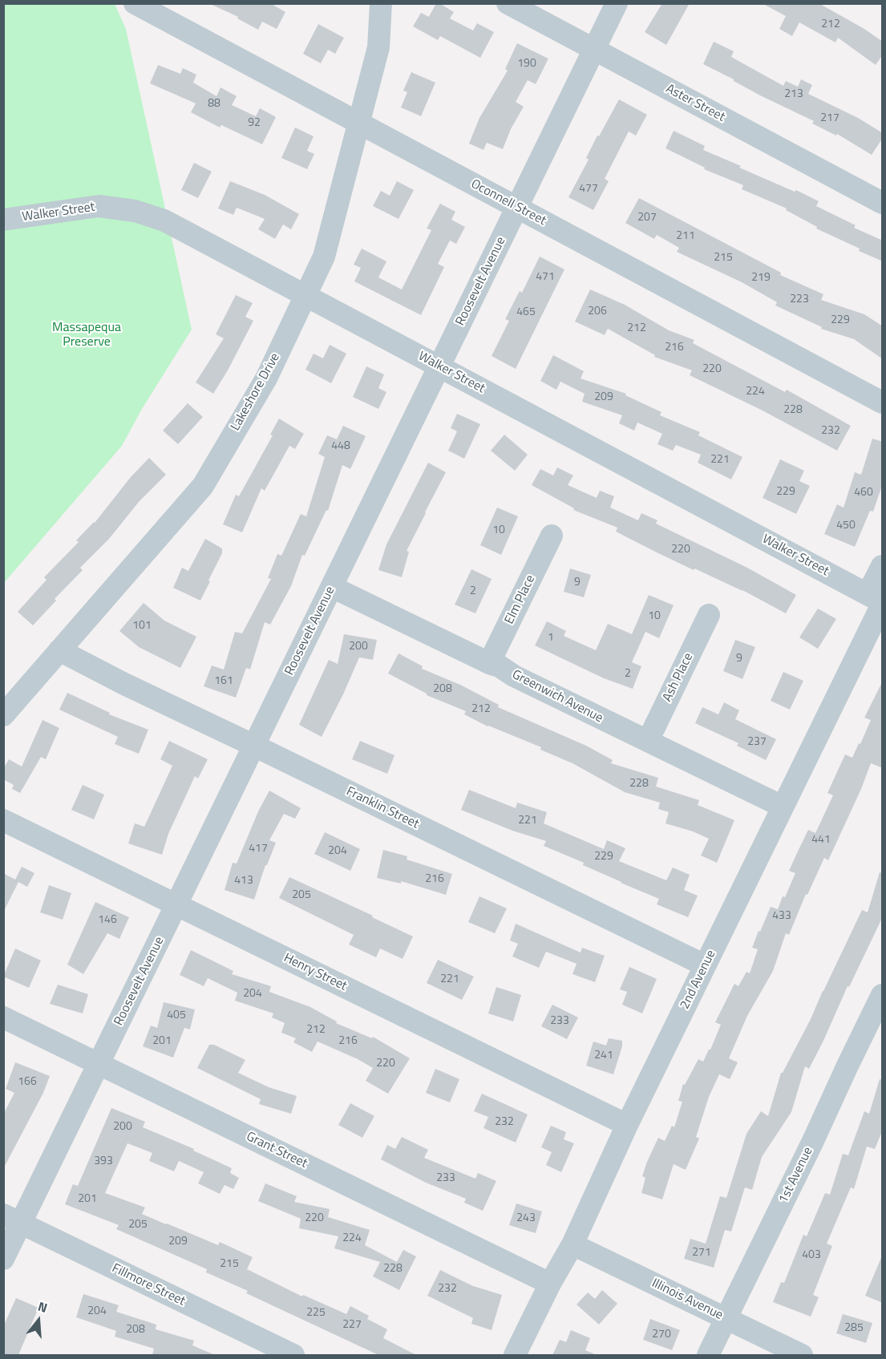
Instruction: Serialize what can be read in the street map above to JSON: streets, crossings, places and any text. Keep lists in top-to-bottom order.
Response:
{
  "streets": {
    "street": [
      "Aster Street",
      "Oconnell Street",
      "Walker Street",
      "Roosevelt Avenue",
      "Lakeshore Drive",
      "Elm Place",
      "Ash Place",
      "Greenwich Avenue",
      "Franklin Street",
      "Henry Street",
      "2nd Avenue",
      "Grant Street",
      "1st Avenue",
      "Fillmore Street",
      "Illinois Avenue"
    ]
  },
  "crossings": [
    ["Aster Street", "Roosevelt Avenue"],
    ["Oconnell Street", "Roosevelt Avenue"],
    ["Oconnell Street", "Lakeshore Drive"],
    ["Walker Street", "Roosevelt Avenue"],
    ["Walker Street", "Lakeshore Drive"],
    ["Walker Street", "2nd Avenue"],
    ["Roosevelt Avenue", "Greenwich Avenue"],
    ["Roosevelt Avenue", "Franklin Street"],
    ["Roosevelt Avenue", "Henry Street"],
    ["Roosevelt Avenue", "Grant Street"],
    ["Roosevelt Avenue", "Fillmore Street"],
    ["Lakeshore Drive", "Franklin Street"],
    ["Elm Place", "Greenwich Avenue"],
    ["Ash Place", "Greenwich Avenue"],
    ["Greenwich Avenue", "2nd Avenue"],
    ["Franklin Street", "2nd Avenue"],
    ["Henry Street", "2nd Avenue"],
    ["2nd Avenue", "Grant Street"],
    ["2nd Avenue", "Illinois Avenue"],
    ["1st Avenue", "Illinois Avenue"]
  ],
  "parks": ["Massapequa Preserve"],
  "house_numbers": [
    "212",
    "190",
    "213",
    "88",
    "217",
    "92",
    "477",
    "207",
    "211",
    "215",
    "471",
    "219",
    "223",
    "206",
    "465",
    "229",
    "212",
    "216",
    "220",
    "224",
    "209",
    "228",
    "232",
    "448",
    "221",
    "229",
    "460",
    "450",
    "10",
    "220",
    "9",
    "2",
    "10",
    "101",
    "1",
    "200",
    "9",
    "2",
    "161",
    "208",
    "212",
    "237",
    "228",
    "221",
    "441",
    "417",
    "204",
    "229",
    "216",
    "413",
    "205",
    "433",
    "146",
    "221",
    "204",
    "405",
    "233",
    "212",
    "201",
    "216",
    "241",
    "220",
    "166",
    "232",
    "200",
    "393",
    "233",
    "201",
    "220",
    "243",
    "205",
    "224",
    "209",
    "271",
    "403",
    "215",
    "228",
    "232",
    "204",
    "225",
    "227",
    "285",
    "208",
    "270"
  ],
  "north": "top"
}
